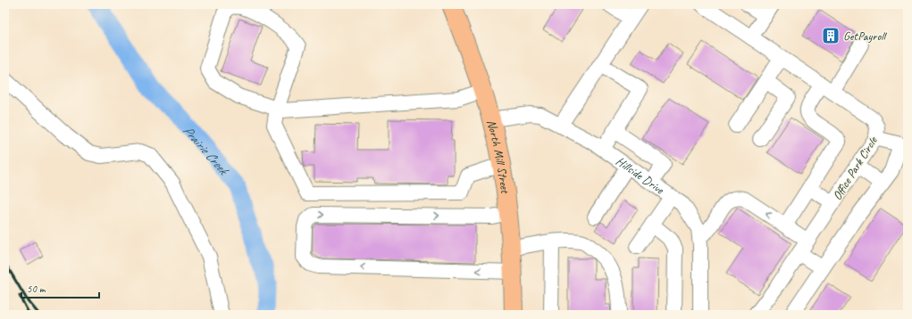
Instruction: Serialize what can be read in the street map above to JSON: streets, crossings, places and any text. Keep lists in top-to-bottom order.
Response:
{
  "streets": {
    "main road": ["North Mill Street"],
    "street": ["Office Park Circle", "Hillside Drive"]
  },
  "crossings": [
    ["North Mill Street", "Hillside Drive"]
  ],
  "water": ["Prairie Creek"],
  "places": {
    "building": ["GetPayroll"]
  },
  "scale_bar": "50 m"
}
